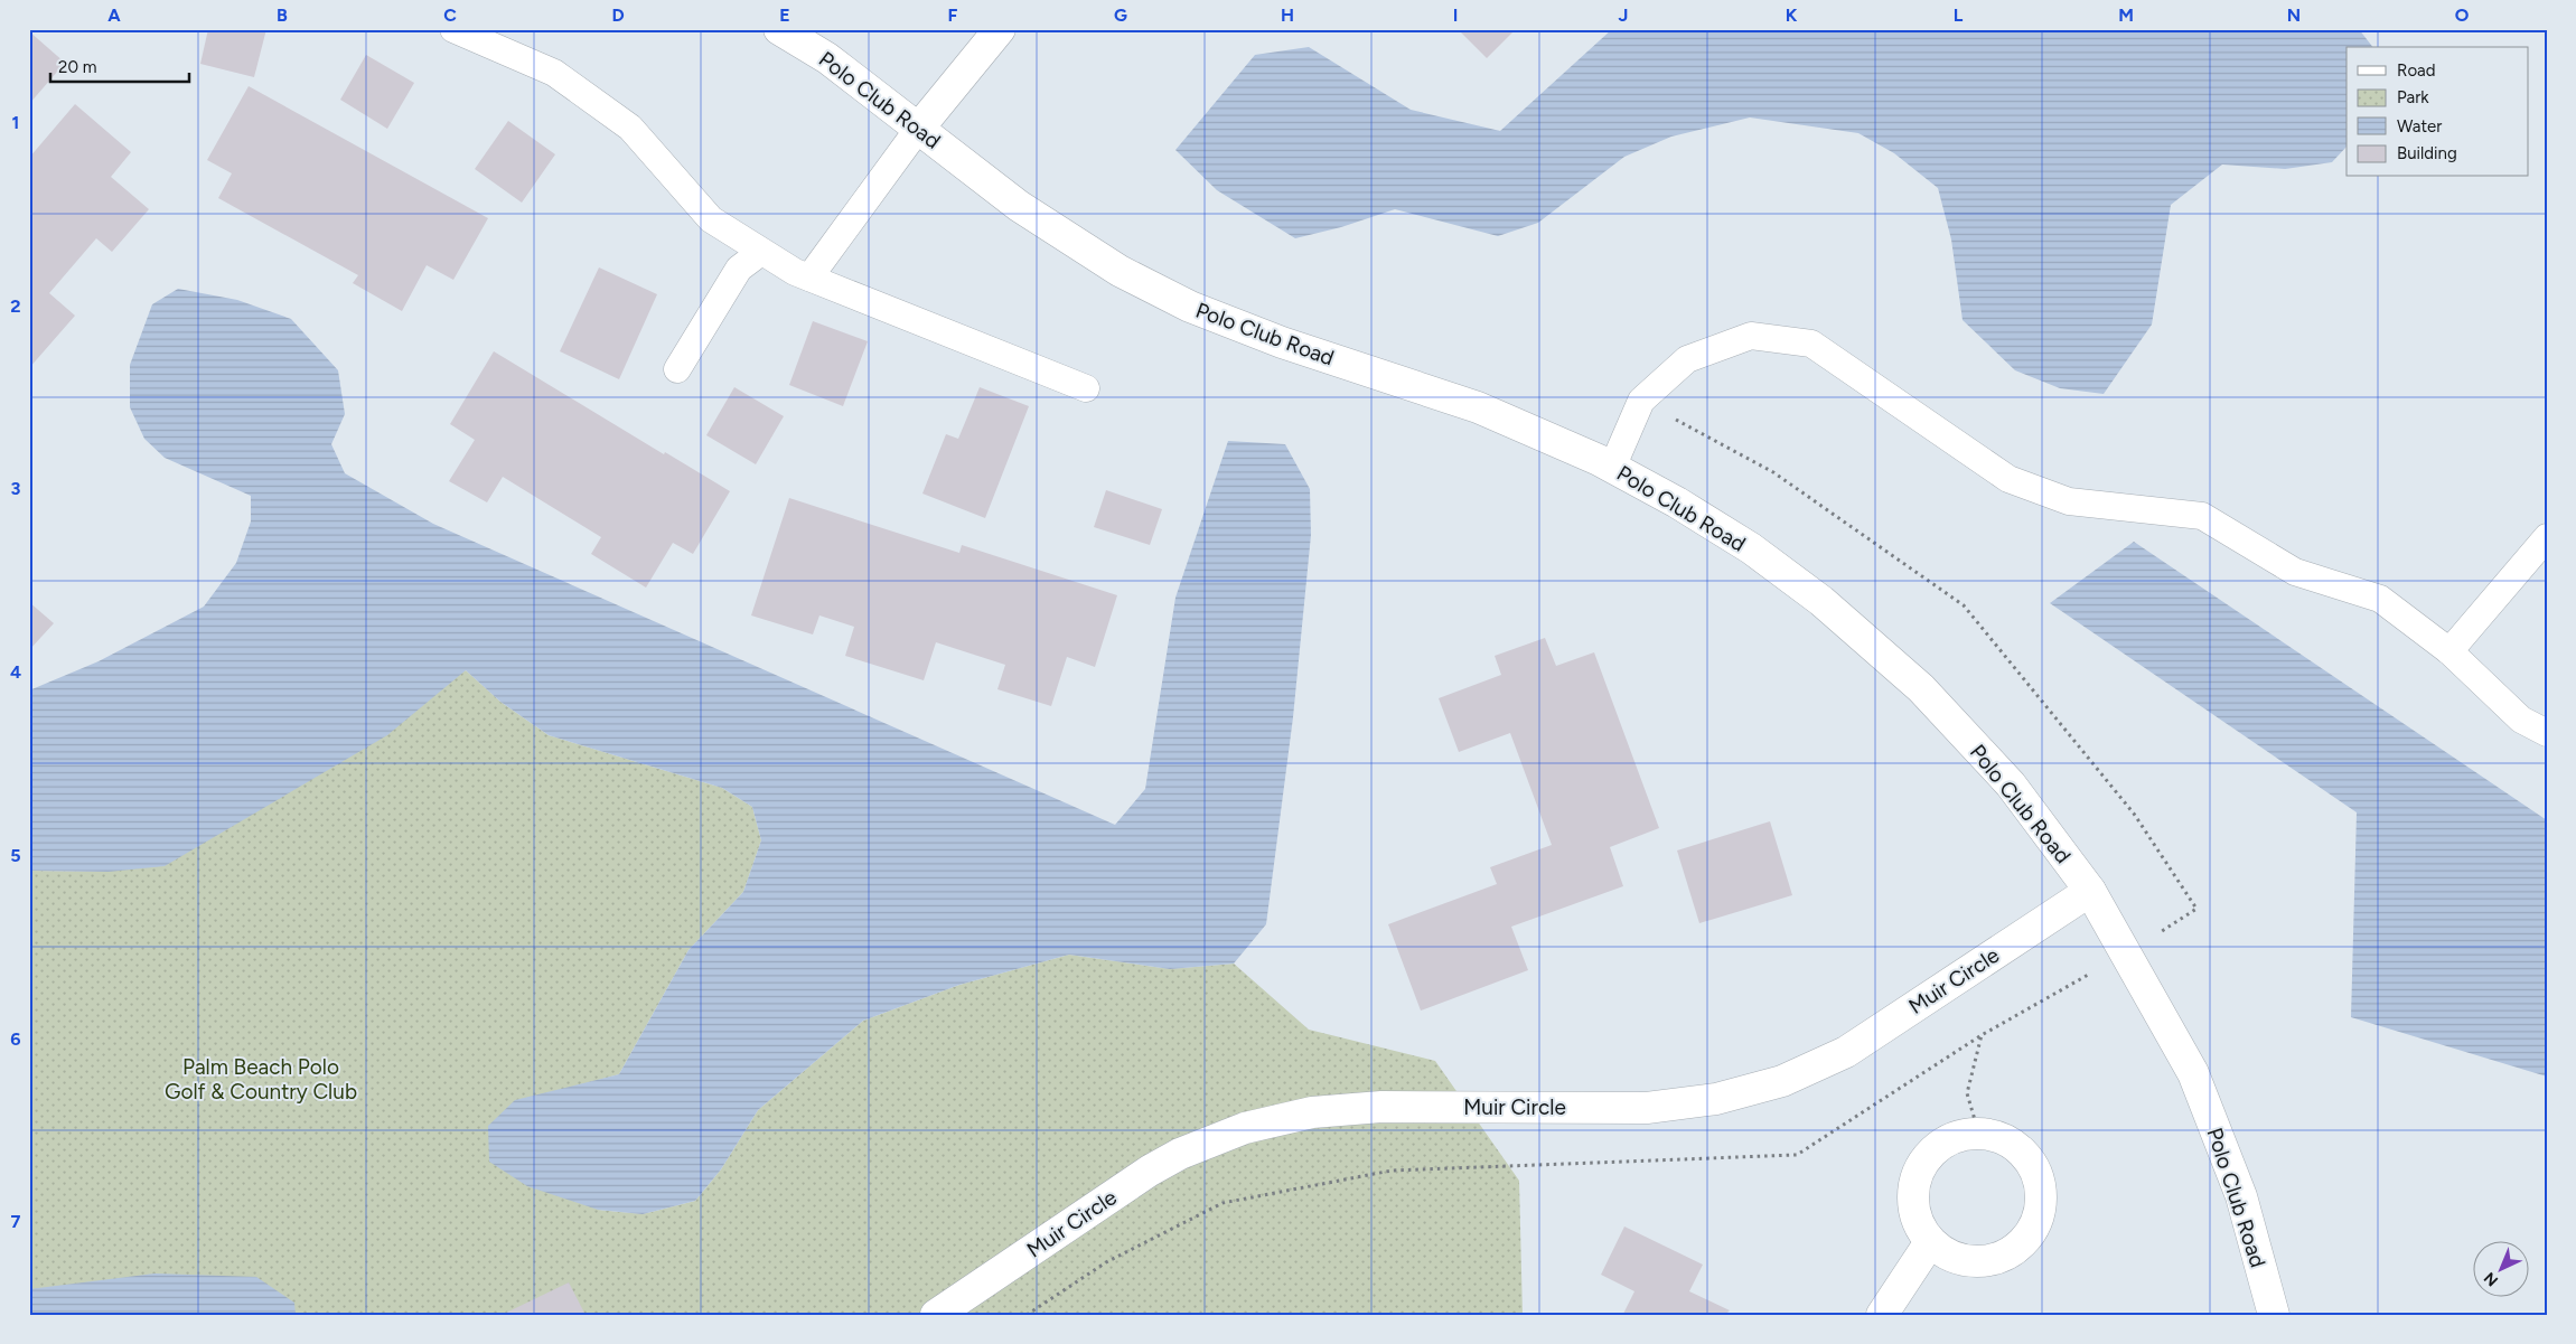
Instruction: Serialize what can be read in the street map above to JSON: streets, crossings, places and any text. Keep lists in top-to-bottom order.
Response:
{
  "streets": {
    "street": ["Polo Club Road", "Muir Circle"]
  },
  "crossings": [
    ["Polo Club Road", "Muir Circle"]
  ],
  "parks": ["Palm Beach Polo Golf & Country Club"],
  "legend": [
    "Road",
    "Park",
    "Water",
    "Building"
  ],
  "scale_bar": "20 m",
  "north": "bottom left",
  "grid": {
    "columns": [
      "A",
      "B",
      "C",
      "D",
      "E",
      "F",
      "G",
      "H",
      "I",
      "J",
      "K",
      "L",
      "M",
      "N",
      "O"
    ],
    "rows": [
      "1",
      "2",
      "3",
      "4",
      "5",
      "6",
      "7"
    ]
  }
}
